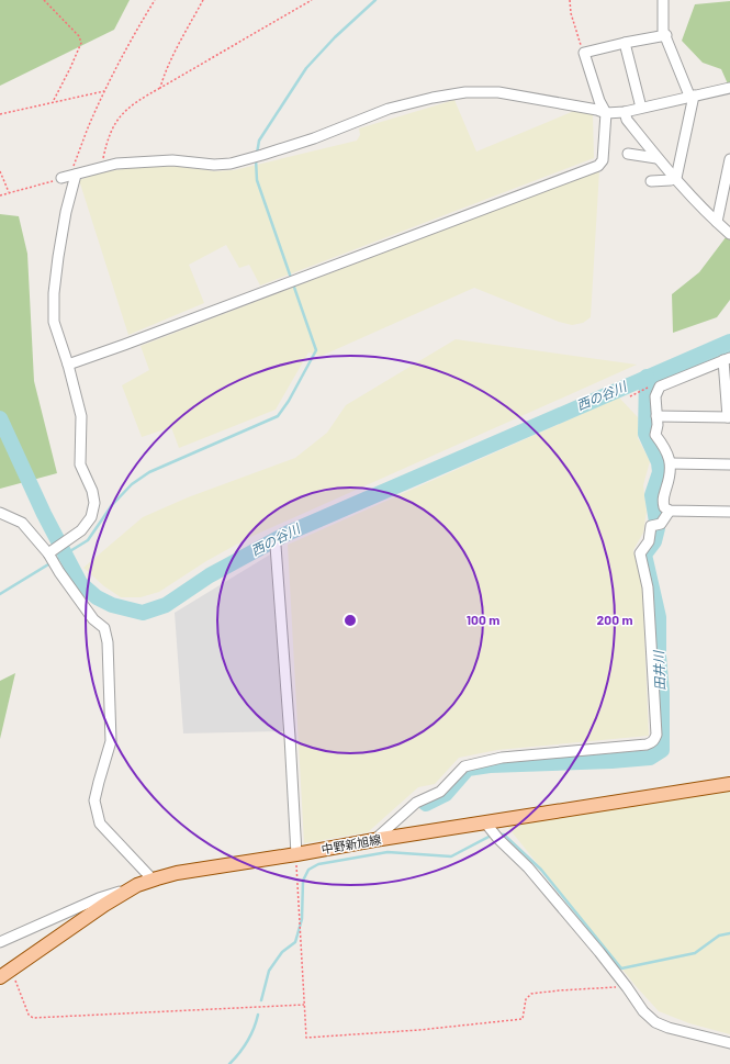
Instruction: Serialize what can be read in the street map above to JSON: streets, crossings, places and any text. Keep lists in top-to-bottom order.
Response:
{
  "streets": {
    "main road": ["中野新旭線"]
  },
  "water": ["西の谷川", "田井川"],
  "rings": ["100 m", "200 m"]
}
